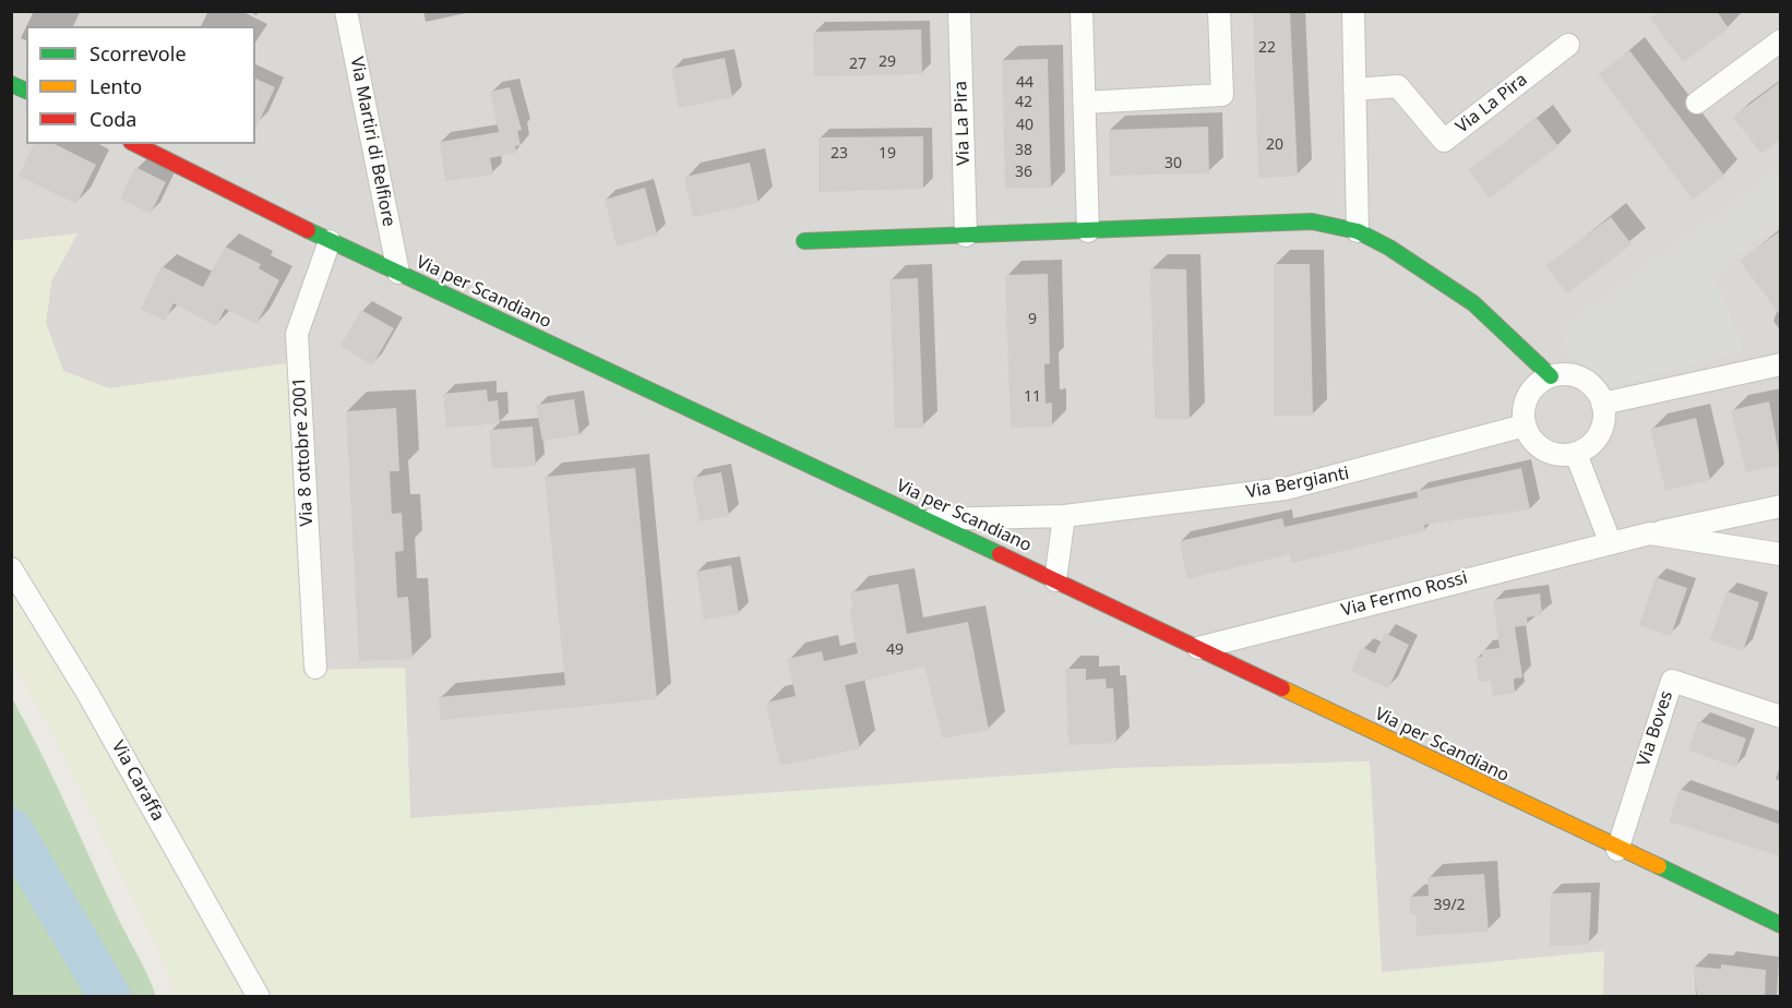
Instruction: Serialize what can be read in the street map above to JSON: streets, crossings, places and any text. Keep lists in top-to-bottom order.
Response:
{
  "streets": {
    "street": [
      "Via La Pira",
      "Via Martiri di Belfiore",
      "Via per Scandiano",
      "Via 8 ottobre 2001",
      "Via Bergianti",
      "Via Fermo Rossi",
      "Via Boves",
      "Via Caraffa"
    ]
  },
  "crossings": [
    ["Via Martiri di Belfiore", "Via per Scandiano"],
    ["Via per Scandiano", "Via 8 ottobre 2001"],
    ["Via per Scandiano", "Via Bergianti"],
    ["Via per Scandiano", "Via Fermo Rossi"],
    ["Via per Scandiano", "Via Boves"]
  ],
  "house_numbers": [
    "22",
    "29",
    "27",
    "44",
    "42",
    "40",
    "20",
    "38",
    "23",
    "19",
    "30",
    "36",
    "9",
    "11",
    "49",
    "39/2"
  ],
  "legend": ["Scorrevole", "Lento", "Coda"]
}
